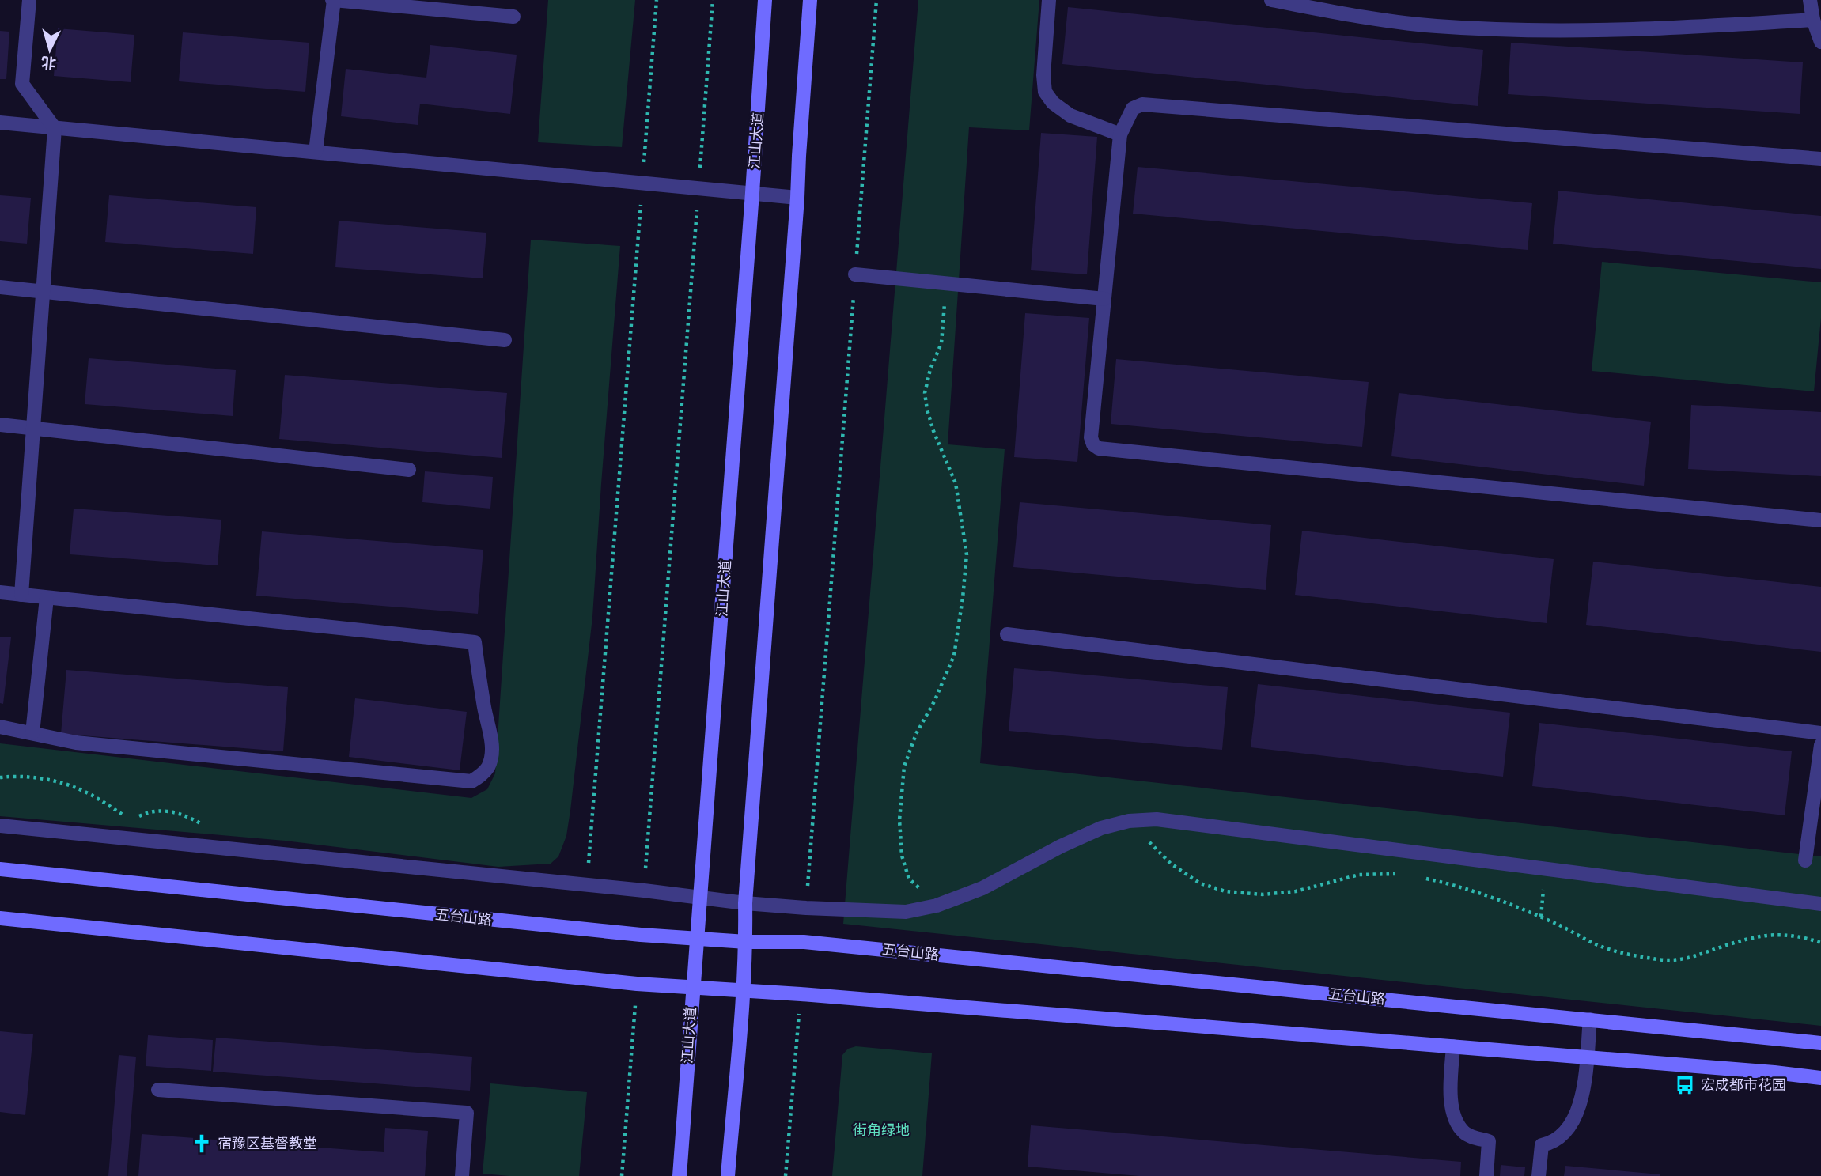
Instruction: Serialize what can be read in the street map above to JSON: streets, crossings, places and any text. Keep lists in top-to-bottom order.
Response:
{
  "streets": {
    "main road": ["江山大道", "五台山路"]
  },
  "crossings": [
    ["江山大道", "五台山路"]
  ],
  "parks": ["街角绿地"],
  "places": {
    "bus stop": ["宏成都市花园"],
    "church": ["宿豫区基督教堂"]
  },
  "north": "bottom"
}
